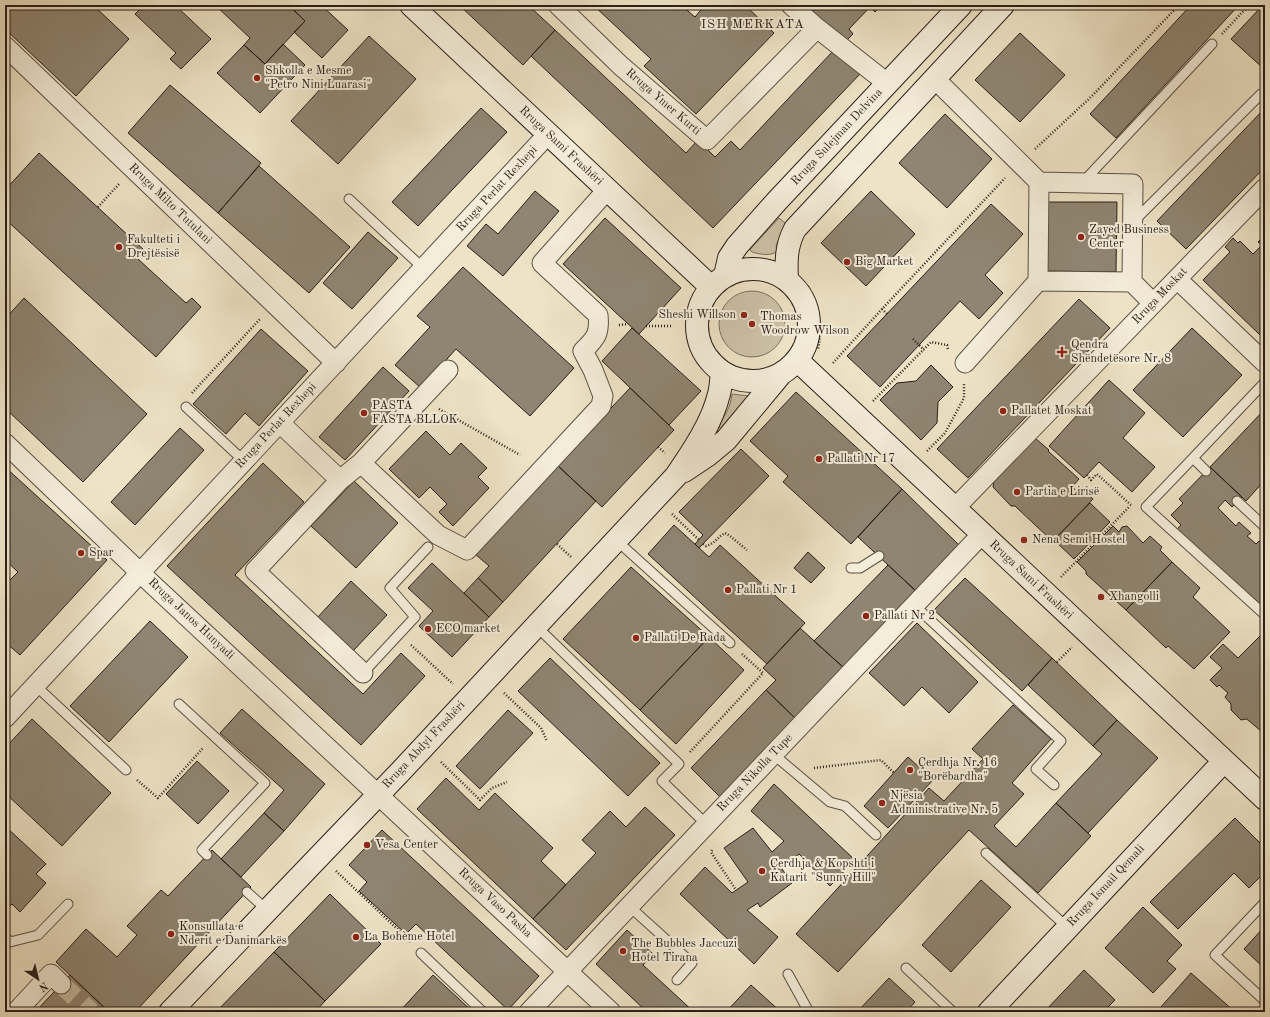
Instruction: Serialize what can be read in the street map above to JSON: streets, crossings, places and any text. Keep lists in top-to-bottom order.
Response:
{
  "streets": {
    "main road": [
      "Rruga Sulejman Delvina",
      "Rruga Sami Frashëri",
      "Rruga Abdyl Frashëri",
      "Rruga Ismail Qemali"
    ],
    "street": [
      "Rruga Ymer Kurti",
      "Rruga Perlat Rexhepi",
      "Rruga Milto Tutulani",
      "Rruga Moskat",
      "Rruga Janos Hunyadi",
      "Rruga Nikolla Tupe",
      "Rruga Vaso Pasha"
    ]
  },
  "crossings": [
    ["Rruga Sulejman Delvina", "Rruga Sami Frashëri"],
    ["Rruga Sulejman Delvina", "Rruga Abdyl Frashëri"],
    ["Rruga Sami Frashëri", "Rruga Perlat Rexhepi"],
    ["Rruga Sami Frashëri", "Rruga Moskat"],
    ["Rruga Sami Frashëri", "Rruga Abdyl Frashëri"],
    ["Rruga Sami Frashëri", "Rruga Nikolla Tupe"],
    ["Rruga Sami Frashëri", "Rruga Ismail Qemali"],
    ["Rruga Perlat Rexhepi", "Rruga Milto Tutulani"],
    ["Rruga Perlat Rexhepi", "Rruga Janos Hunyadi"],
    ["Rruga Janos Hunyadi", "Rruga Abdyl Frashëri"],
    ["Rruga Janos Hunyadi", "Rruga Vaso Pasha"],
    ["Rruga Abdyl Frashëri", "Rruga Vaso Pasha"],
    ["Rruga Nikolla Tupe", "Rruga Vaso Pasha"]
  ],
  "districts": ["ISH MERKATA"],
  "places": {
    "other": [
      "Shkolla e Mesme \"Petro Nini Luarasi\"",
      "Zayed Business Center",
      "Fakulteti i Drejtësisë",
      "Big Market",
      "Sheshi Willson",
      "Thomas Woodrow Wilson",
      "Pallatet Moskat",
      "PASTA FASTA BLLOK",
      "Pallati Nr 17",
      "Partia e Lirisë",
      "Nena Semi Hostel",
      "Spar",
      "Pallati Nr 1",
      "Xhangolli",
      "Pallati Nr 2",
      "ECO market",
      "Pallati De Rada",
      "Çerdhja Nr. 16 \"Borëbardha\"",
      "Njësia Administrative Nr. 5",
      "Vesa Center",
      "Çerdhja & Kopshti i Katarit \"Sunny Hill\"",
      "Konsullata e Nderit e Danimarkës",
      "La Bohème Hotel",
      "The Bubbles Jaccuzi Hotel Tirana"
    ],
    "health": ["Qendra Shëndetësore Nr. 8"]
  },
  "north": "bottom right"
}
